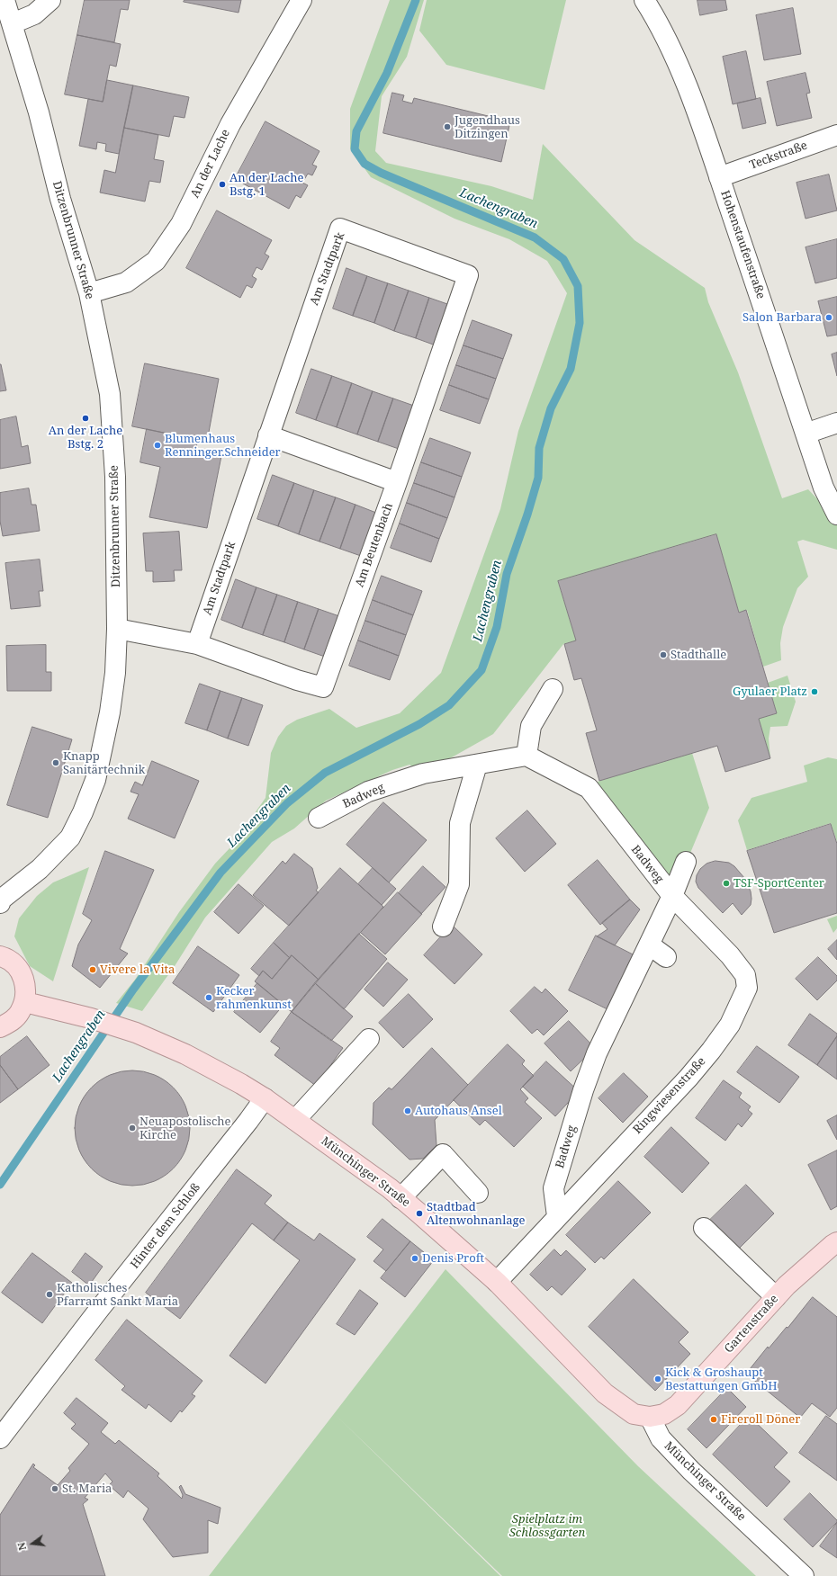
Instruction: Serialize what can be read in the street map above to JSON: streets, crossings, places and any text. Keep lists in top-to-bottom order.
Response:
{
  "streets": {
    "main road": ["Münchinger Straße", "Gartenstraße"],
    "street": [
      "Teckstraße",
      "An der Lache",
      "Ditzenbrunner Straße",
      "Hohenstaufenstraße",
      "Am Stadtpark",
      "Am Beutenbach",
      "Badweg",
      "Ringwiesenstraße",
      "Hinter dem Schloß"
    ]
  },
  "crossings": [
    ["Teckstraße", "Hohenstaufenstraße"],
    ["An der Lache", "Ditzenbrunner Straße"],
    ["Am Stadtpark", "Am Beutenbach"],
    ["Badweg", "Ringwiesenstraße"],
    ["Ringwiesenstraße", "Münchinger Straße"],
    ["Münchinger Straße", "Hinter dem Schloß"],
    ["Münchinger Straße", "Gartenstraße"]
  ],
  "water": ["Lachengraben"],
  "parks": ["Spielplatz im Schlossgarten"],
  "places": [
    "Jugendhaus Ditzingen",
    "An der Lache Bstg. 1",
    "Salon Barbara",
    "An der Lache Bstg. 2",
    "Blumenhaus Renninger.Schneider",
    "Stadthalle",
    "Gyulaer Platz",
    "Knapp Sanitärtechnik",
    "TSF-SportCenter",
    "Vivere la Vita",
    "Kecker rahmenkunst",
    "Autohaus Ansel",
    "Neuapostolische Kirche",
    "Stadtbad Altenwohnanlage",
    "Denis Proft",
    "Katholisches Pfarramt Sankt Maria",
    "Kick & Groshaupt Bestattungen GmbH",
    "Fireroll Döner",
    "St. Maria"
  ],
  "north": "left"
}
